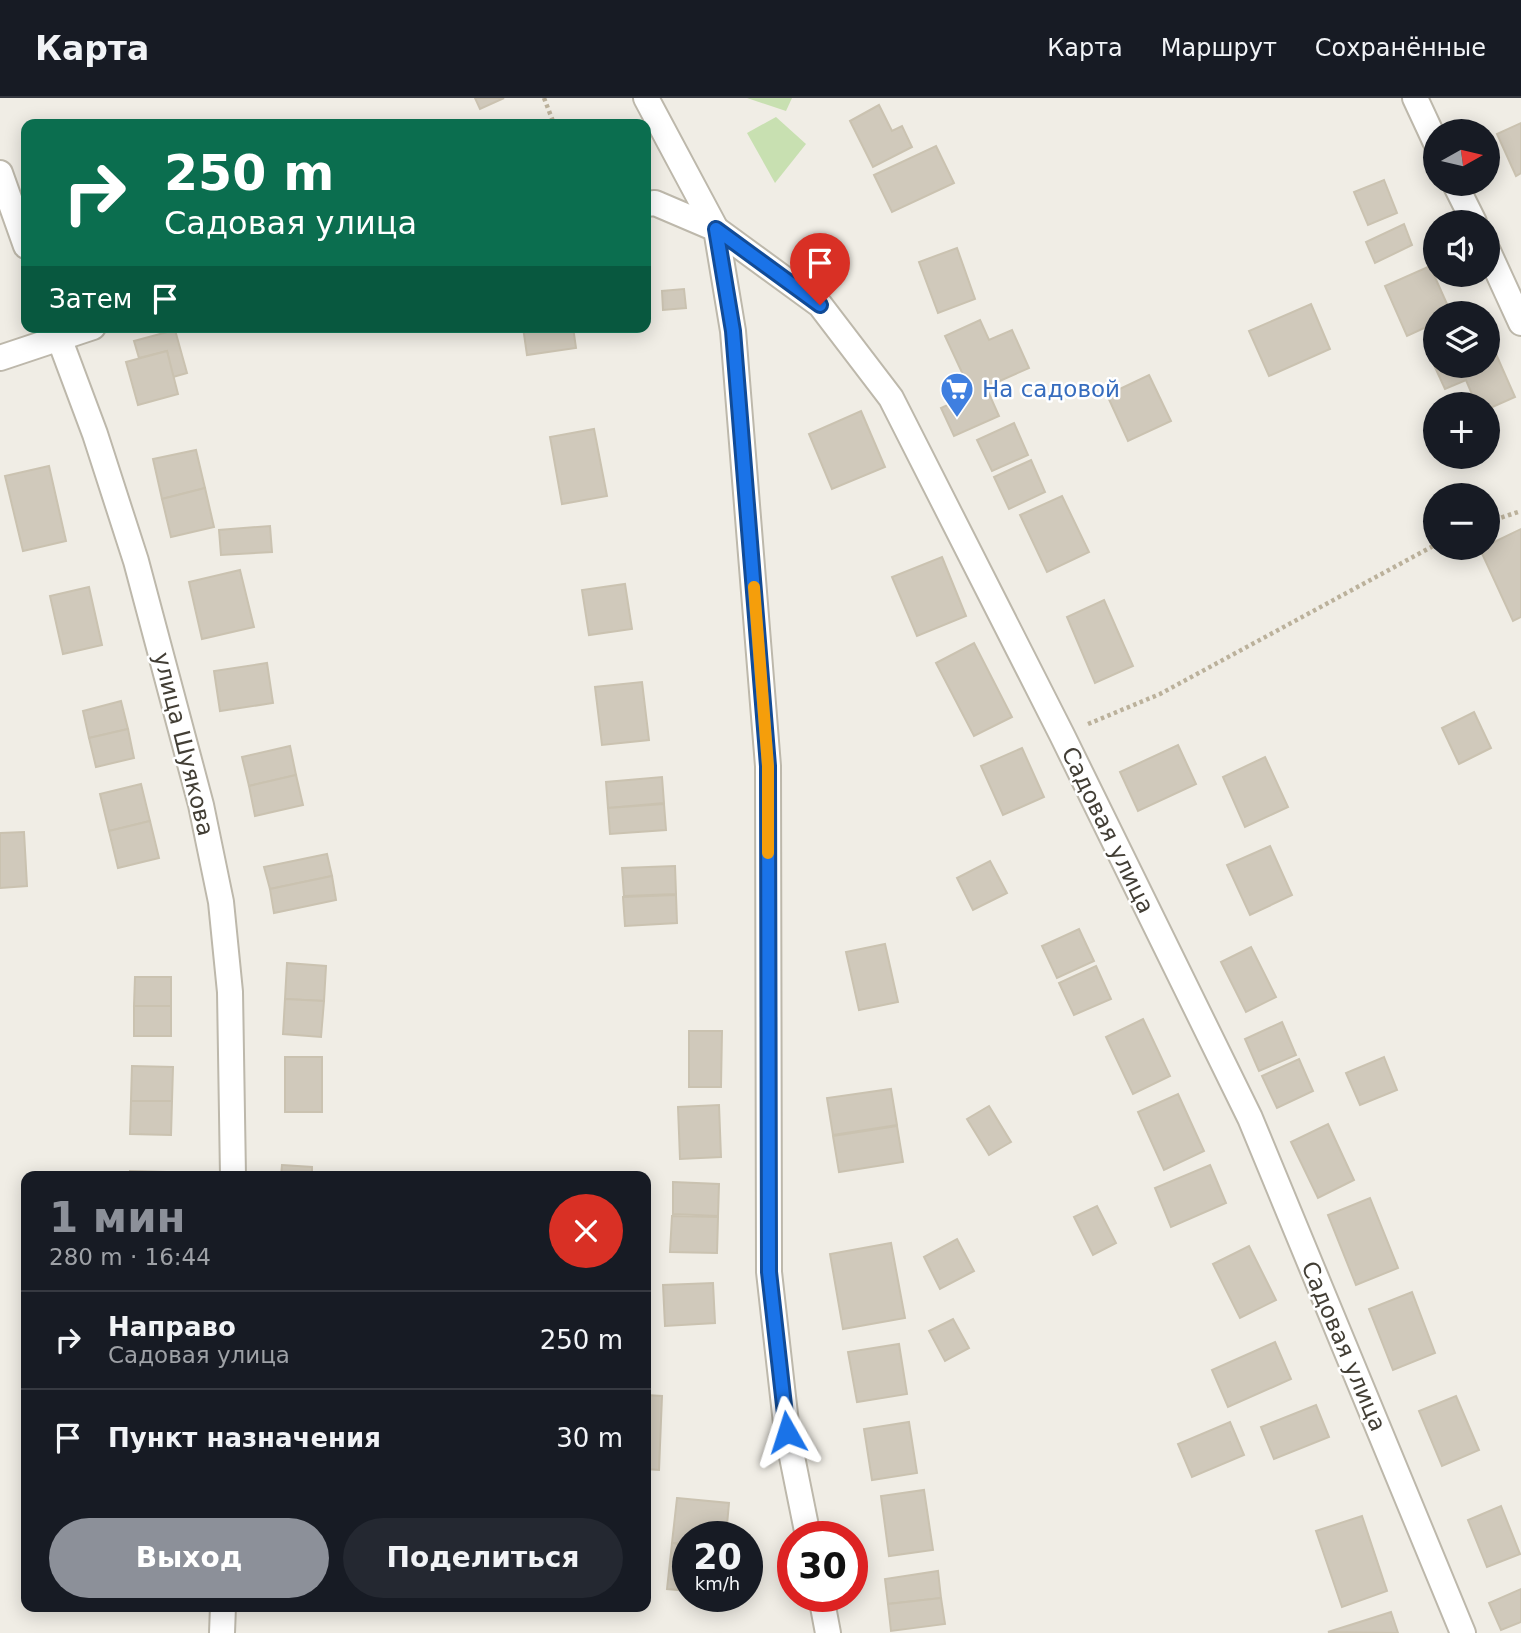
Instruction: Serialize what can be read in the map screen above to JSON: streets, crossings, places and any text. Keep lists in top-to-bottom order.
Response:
{
  "streets": {
    "street": ["улица Шуякова", "Садовая улица"]
  },
  "places": {
    "supermarket": ["На садовой"]
  },
  "north": "right",
  "page": {
    "header": "Карта",
    "nav": ["Карта", "Маршрут", "Сохранённые"],
    "map_buttons": ["+", "−"],
    "turn": ["250 m", "Садовая улица"],
    "then": "Затем",
    "heading": ["1 мин", "280 m · 16:44"],
    "list": [
      {
        "name": "Направо",
        "note": "Садовая улица",
        "value": "250 m"
      },
      {
        "name": "Пункт назначения",
        "value": "30 m"
      }
    ],
    "buttons": ["Выход", "Поделиться"],
    "speed": "20 km/h",
    "limit": "30"
  }
}
